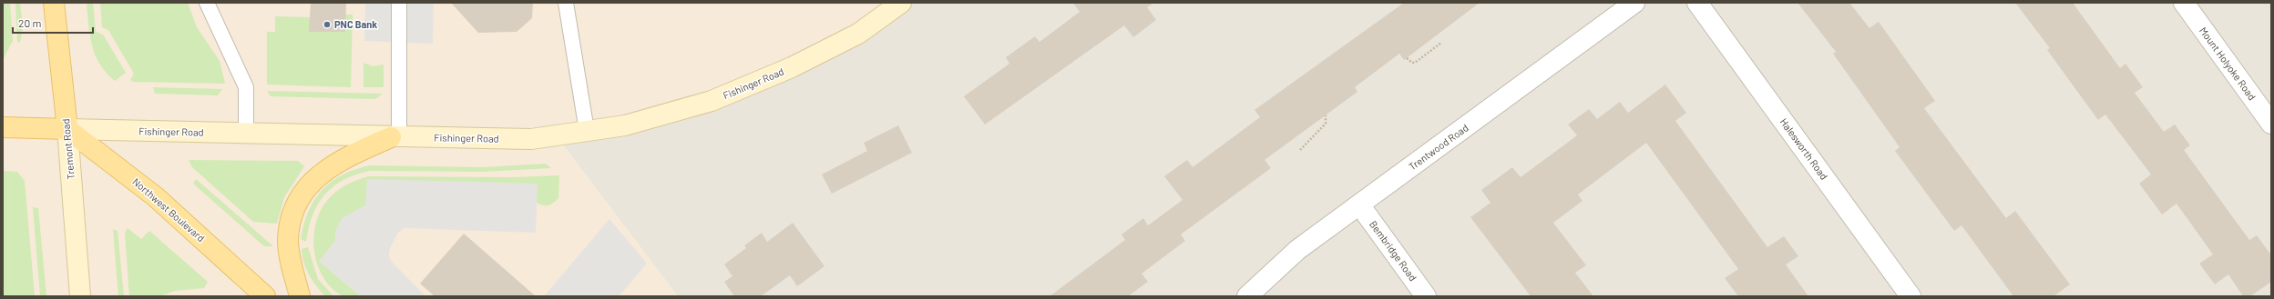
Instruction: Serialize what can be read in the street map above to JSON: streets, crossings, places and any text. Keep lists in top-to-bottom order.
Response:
{
  "streets": {
    "main road": ["Fishinger Road", "Tremont Road", "Northwest Boulevard"],
    "street": [
      "Mount Holyoke Road",
      "Trentwood Road",
      "Halesworth Road",
      "Bembridge Road"
    ]
  },
  "crossings": [
    ["Fishinger Road", "Tremont Road"],
    ["Fishinger Road", "Northwest Boulevard"],
    ["Trentwood Road", "Bembridge Road"],
    ["Tremont Road", "Northwest Boulevard"]
  ],
  "places": ["PNC Bank"],
  "scale_bar": "20 m"
}
